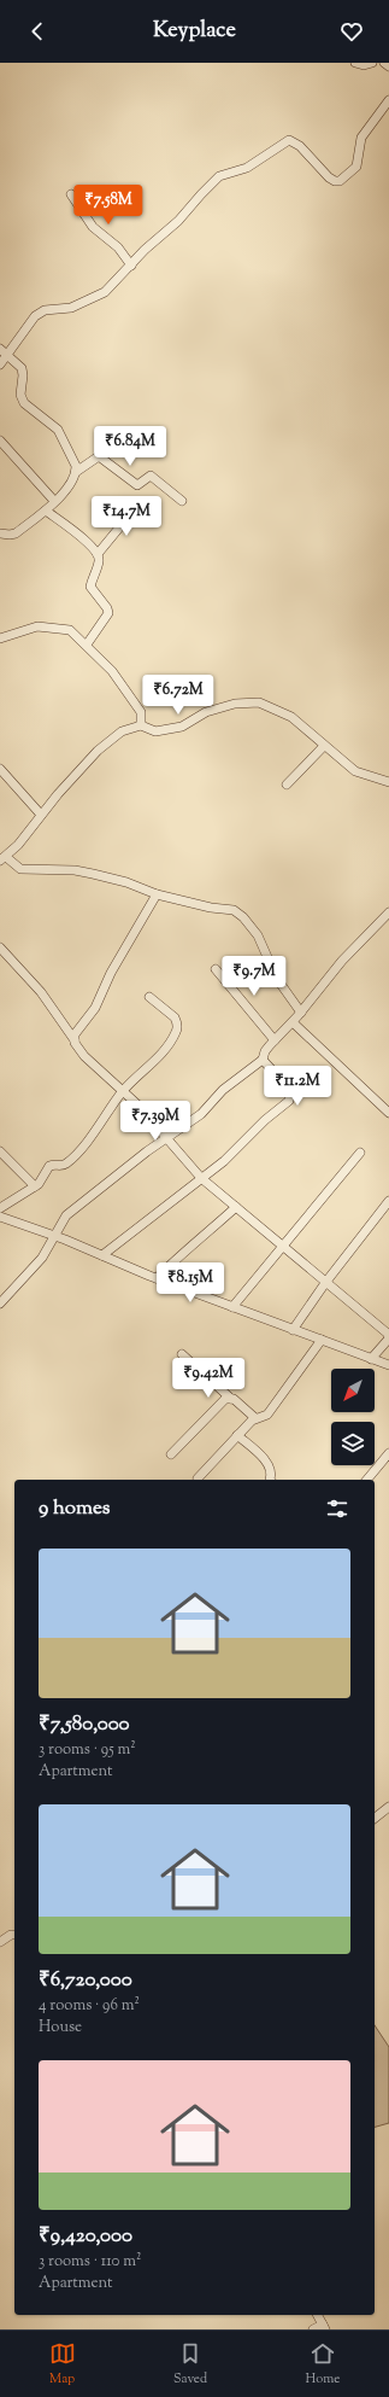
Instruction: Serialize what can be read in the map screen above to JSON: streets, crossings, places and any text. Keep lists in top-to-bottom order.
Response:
{
  "north": "bottom left",
  "page": {
    "header": "Keyplace",
    "price": [
      "₹7.58M",
      "₹6.84M",
      "₹14.7M",
      "₹6.72M",
      "₹9.7M",
      "₹11.2M",
      "₹7.39M",
      "₹8.15M",
      "₹9.42M"
    ],
    "heading": "9 homes",
    "list": [
      {
        "name": "₹7,580,000",
        "note": "3 rooms · 95 m² · Apartment"
      },
      {
        "name": "₹6,720,000",
        "note": "4 rooms · 96 m² · House"
      },
      {
        "name": "₹9,420,000",
        "note": "3 rooms · 110 m² · Apartment"
      }
    ],
    "tabs": ["Map", "Saved", "Home"]
  }
}
